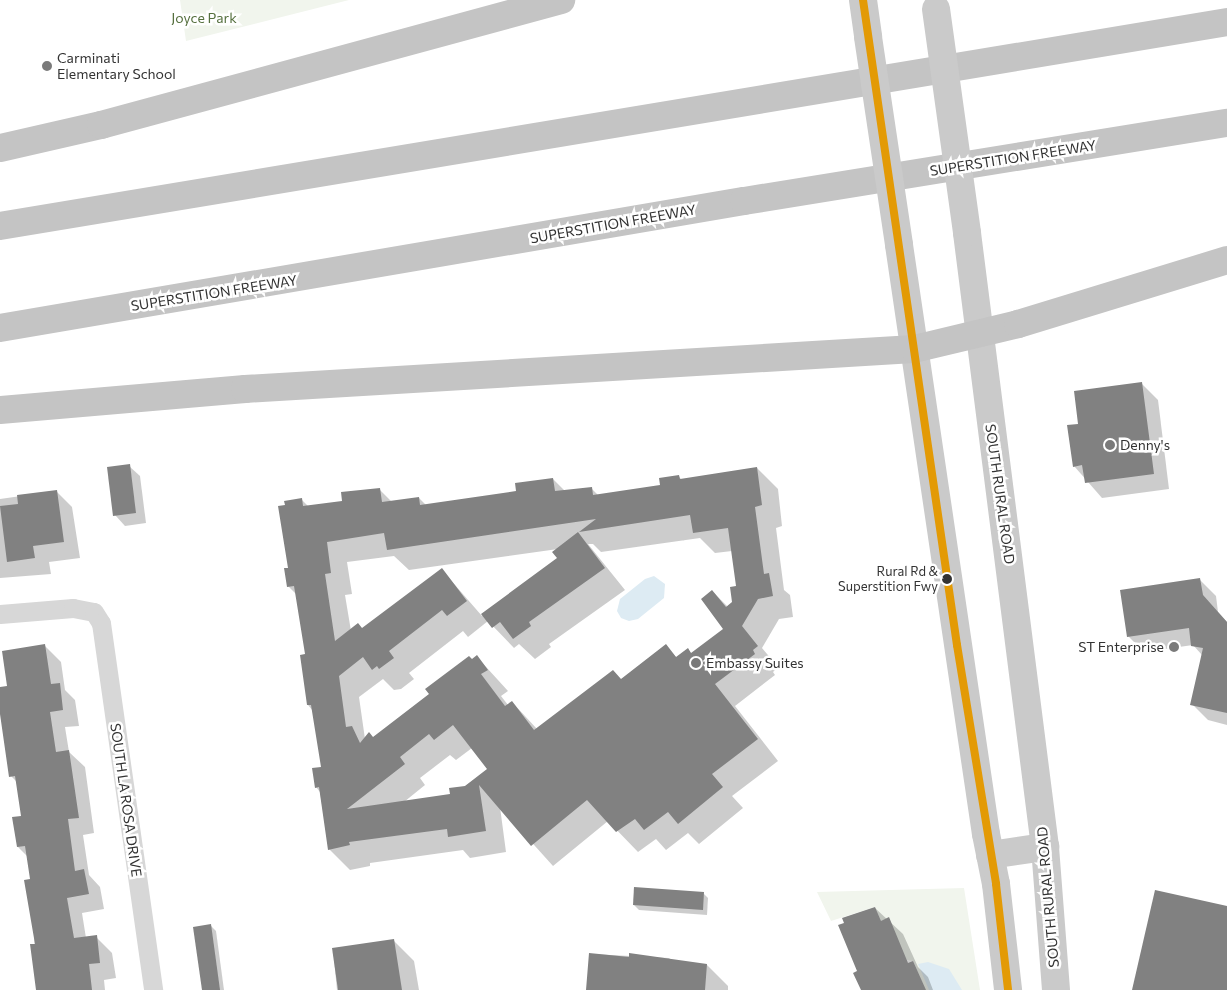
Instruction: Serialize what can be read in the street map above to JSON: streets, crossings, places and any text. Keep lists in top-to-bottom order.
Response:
{
  "streets": {
    "highway": ["SUPERSTITION FREEWAY"],
    "main road": ["SOUTH RURAL ROAD"],
    "street": ["SOUTH LA ROSA DRIVE"]
  },
  "parks": ["Joyce Park"],
  "places": [
    "Carminati Elementary School",
    "Denny's",
    "Rural Rd & Superstition Fwy",
    "ST Enterprise",
    "Embassy Suites"
  ]
}
